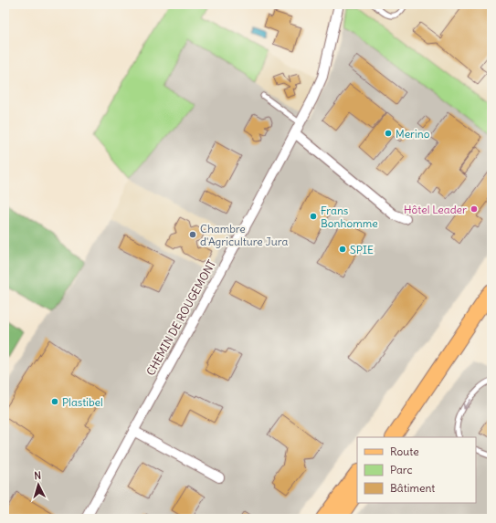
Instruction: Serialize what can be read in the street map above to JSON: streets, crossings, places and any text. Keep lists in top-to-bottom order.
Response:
{
  "streets": {
    "street": ["CHEMIN DE ROUGEMONT"]
  },
  "places": [
    "Merino",
    "Hôtel Leader",
    "Frans Bonhomme",
    "Chambre d'Agriculture Jura",
    "SPIE",
    "Plastibel"
  ],
  "legend": ["Route", "Parc", "Bâtiment"],
  "north": "top"
}
